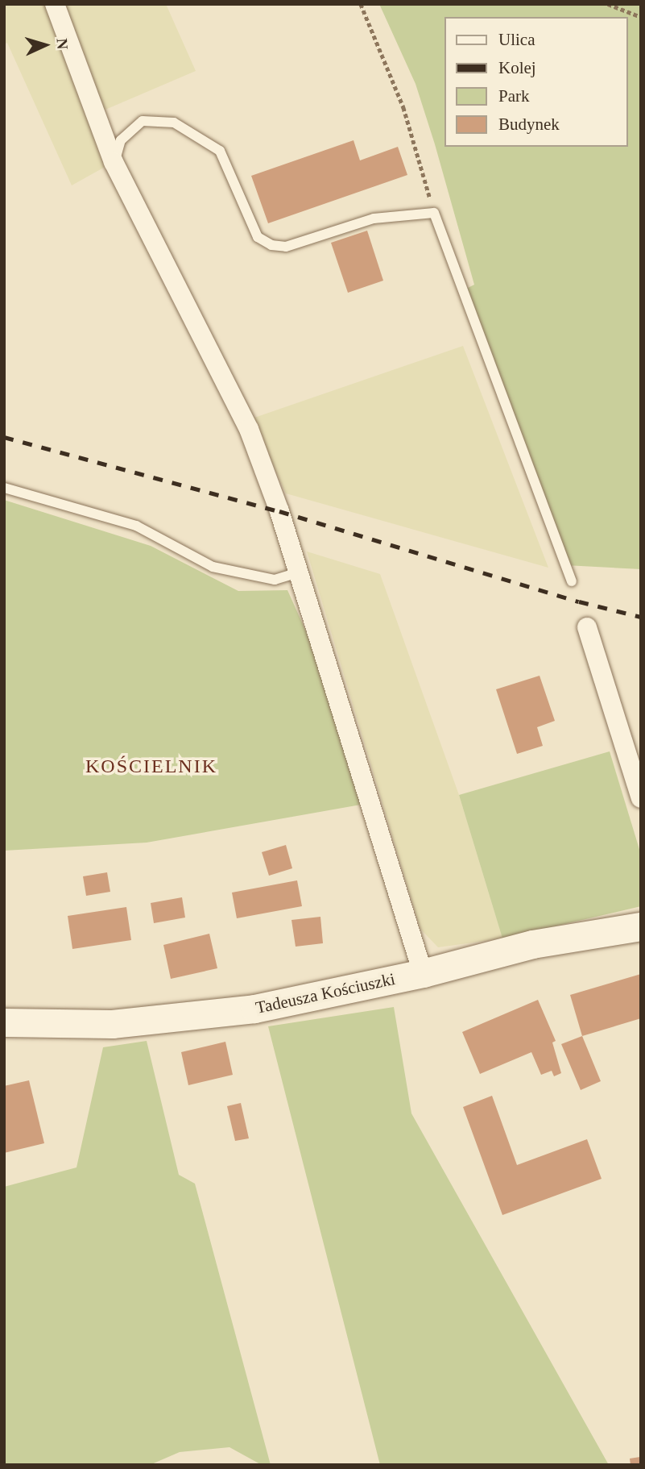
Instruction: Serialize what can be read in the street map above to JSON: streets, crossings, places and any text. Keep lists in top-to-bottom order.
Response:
{
  "streets": {
    "main road": ["Tadeusza Kościuszki"]
  },
  "districts": ["KOŚCIELNIK"],
  "legend": [
    "Ulica",
    "Kolej",
    "Park",
    "Budynek"
  ],
  "north": "right"
}
